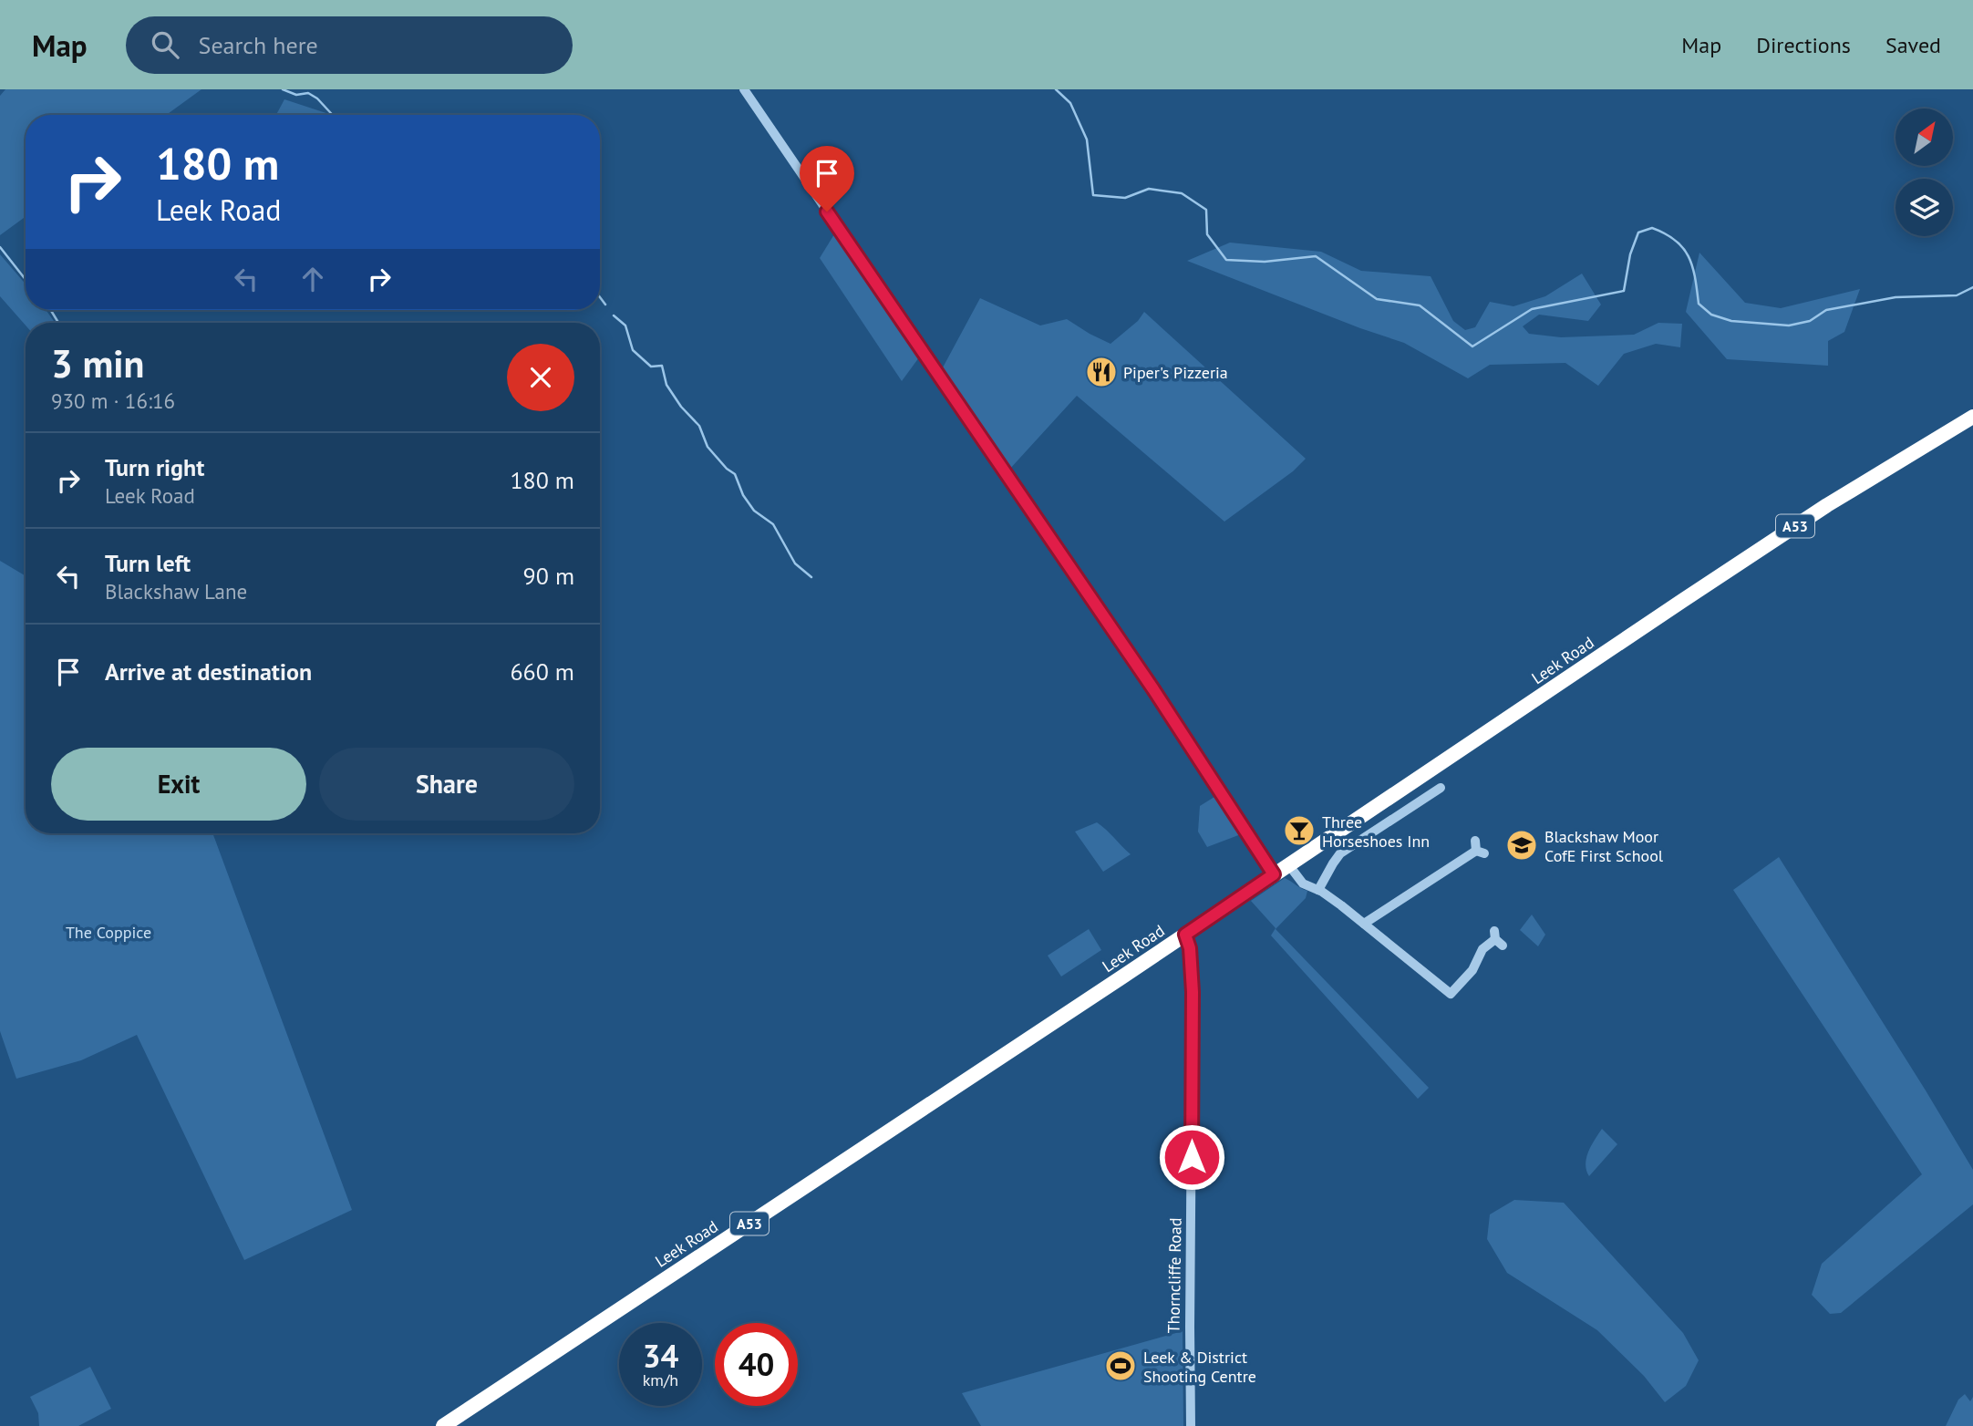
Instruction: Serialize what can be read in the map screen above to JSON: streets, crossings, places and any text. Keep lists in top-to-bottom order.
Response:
{
  "streets": {
    "highway": ["A53", "Leek Road"],
    "street": ["Thorncliffe Road"]
  },
  "crossings": [
    ["Leek Road", "Thorncliffe Road"]
  ],
  "parks": ["The Coppice"],
  "places": {
    "restaurant": ["Piper's Pizzeria"],
    "bar": ["Three Horseshoes Inn"],
    "school or university": ["Blackshaw Moor CofE First School"],
    "sports": ["Leek & District Shooting Centre"]
  },
  "north": "top right",
  "page": {
    "header": "Map",
    "search": "Search here",
    "nav": ["Map", "Directions", "Saved"],
    "turn": ["180 m", "Leek Road"],
    "heading": ["3 min", "930 m · 16:16"],
    "list": [
      {
        "name": "Turn right",
        "note": "Leek Road",
        "value": "180 m"
      },
      {
        "name": "Turn left",
        "note": "Blackshaw Lane",
        "value": "90 m"
      },
      {
        "name": "Arrive at destination",
        "value": "660 m"
      }
    ],
    "buttons": ["Exit", "Share"],
    "speed": "34 km/h",
    "limit": "40"
  }
}
